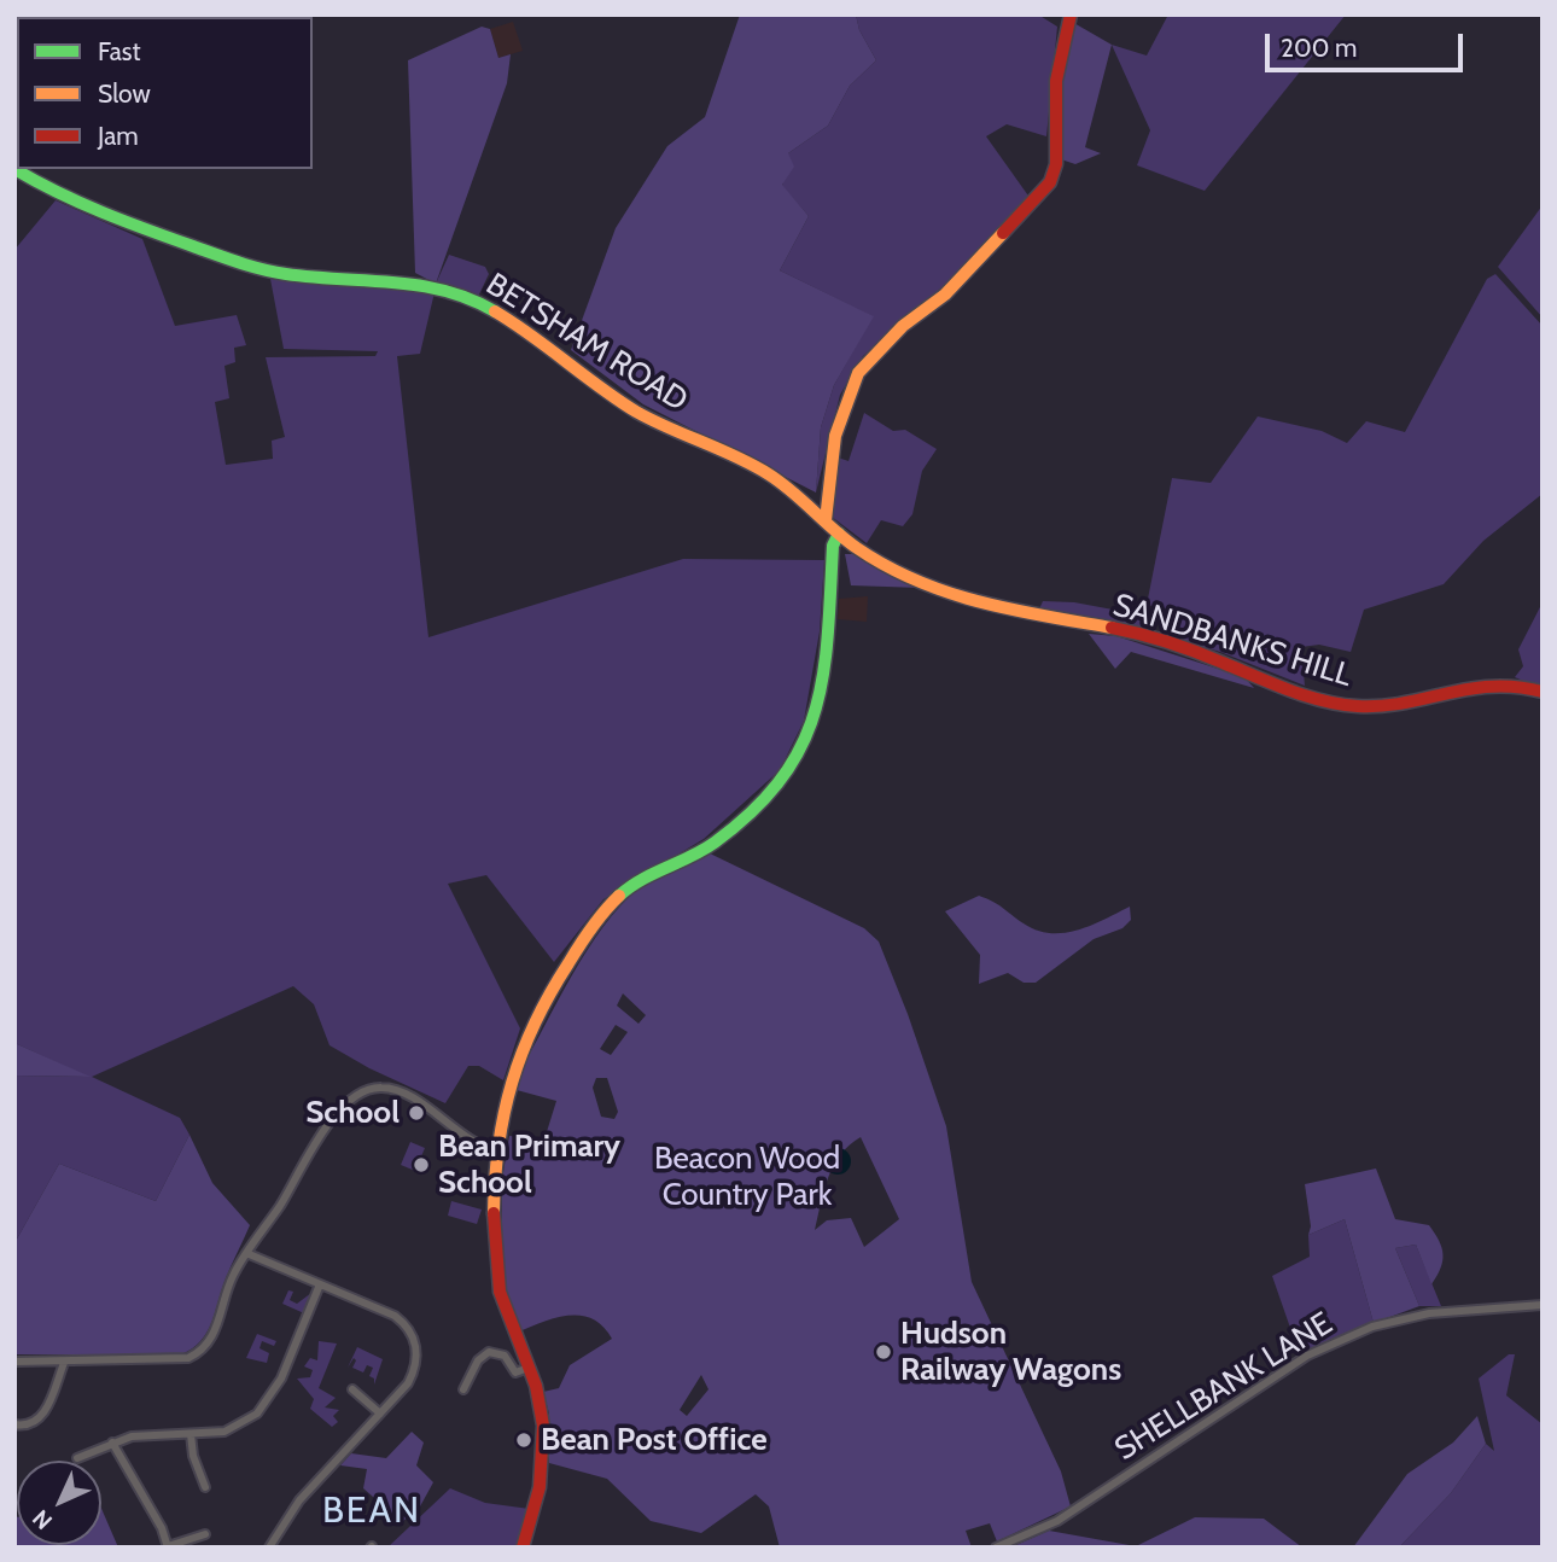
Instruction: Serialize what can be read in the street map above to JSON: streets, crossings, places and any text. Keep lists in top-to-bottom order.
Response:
{
  "streets": {
    "main road": ["BETSHAM ROAD", "SANDBANKS HILL"],
    "street": ["SHELLBANK LANE"]
  },
  "crossings": [
    ["BETSHAM ROAD", "SANDBANKS HILL"]
  ],
  "districts": ["BEAN"],
  "parks": ["Beacon Wood Country Park"],
  "places": [
    "School",
    "Bean Primary School",
    "Hudson Railway Wagons",
    "Bean Post Office"
  ],
  "legend": ["Fast", "Slow", "Jam"],
  "scale_bar": "200 m",
  "north": "bottom left"
}
